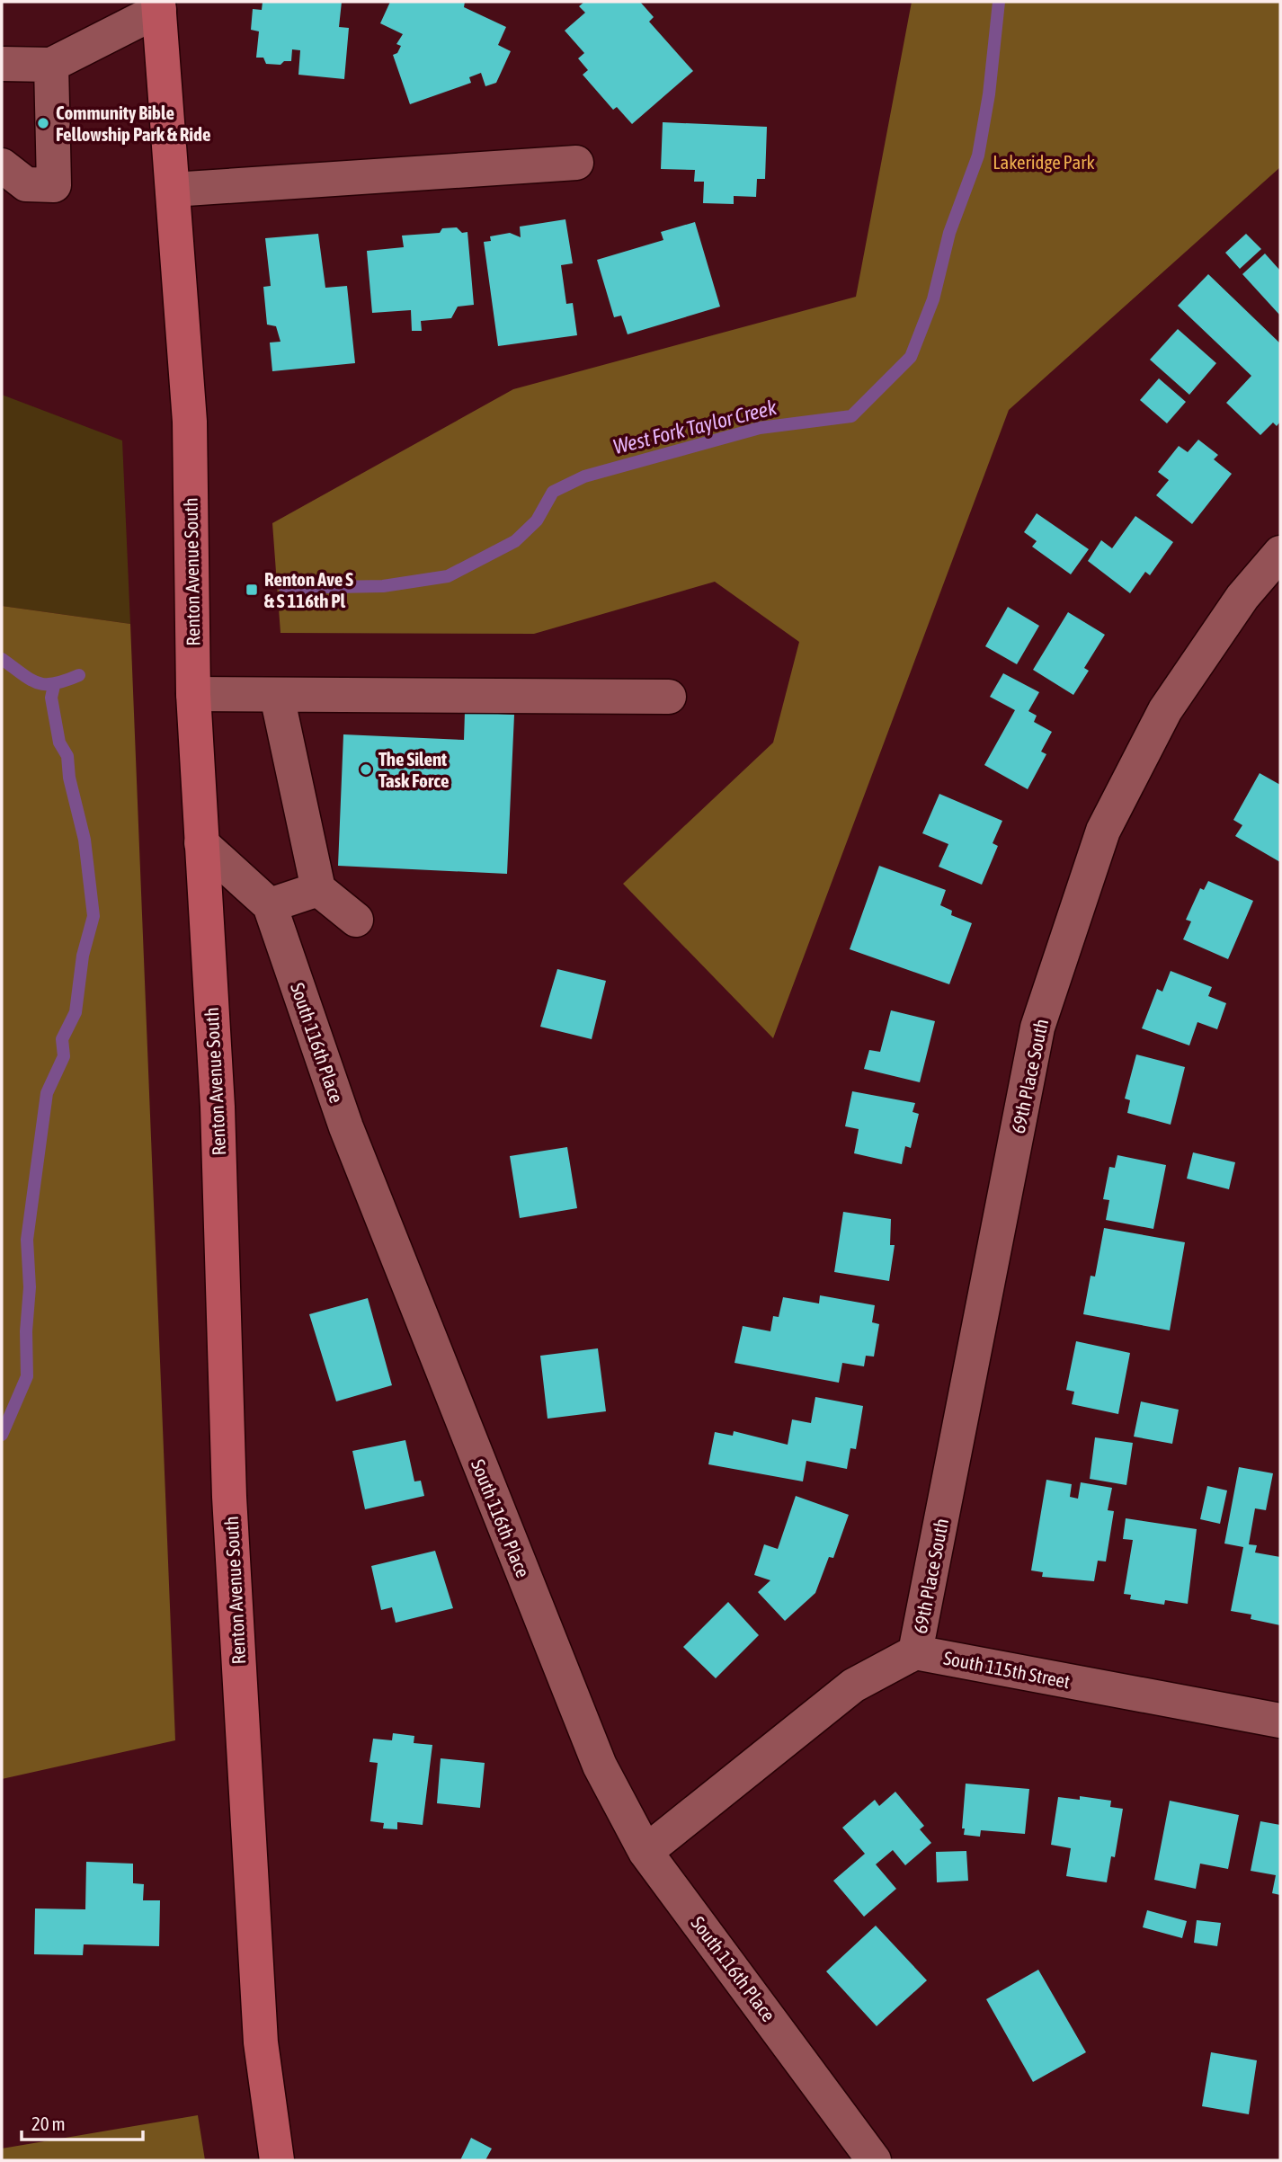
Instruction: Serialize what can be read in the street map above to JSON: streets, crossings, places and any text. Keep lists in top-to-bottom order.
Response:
{
  "streets": {
    "main road": ["Renton Avenue South"],
    "street": ["South 116th Place", "69th Place South", "South 115th Street"]
  },
  "crossings": [
    ["Renton Avenue South", "South 116th Place"],
    ["69th Place South", "South 115th Street"]
  ],
  "water": ["West Fork Taylor Creek"],
  "parks": ["Lakeridge Park"],
  "places": {
    "other": ["Community Bible Fellowship Park & Ride", "The Silent Task Force"],
    "transit": ["Renton Ave S & S 116th Pl"]
  },
  "scale_bar": "20 m"
}
